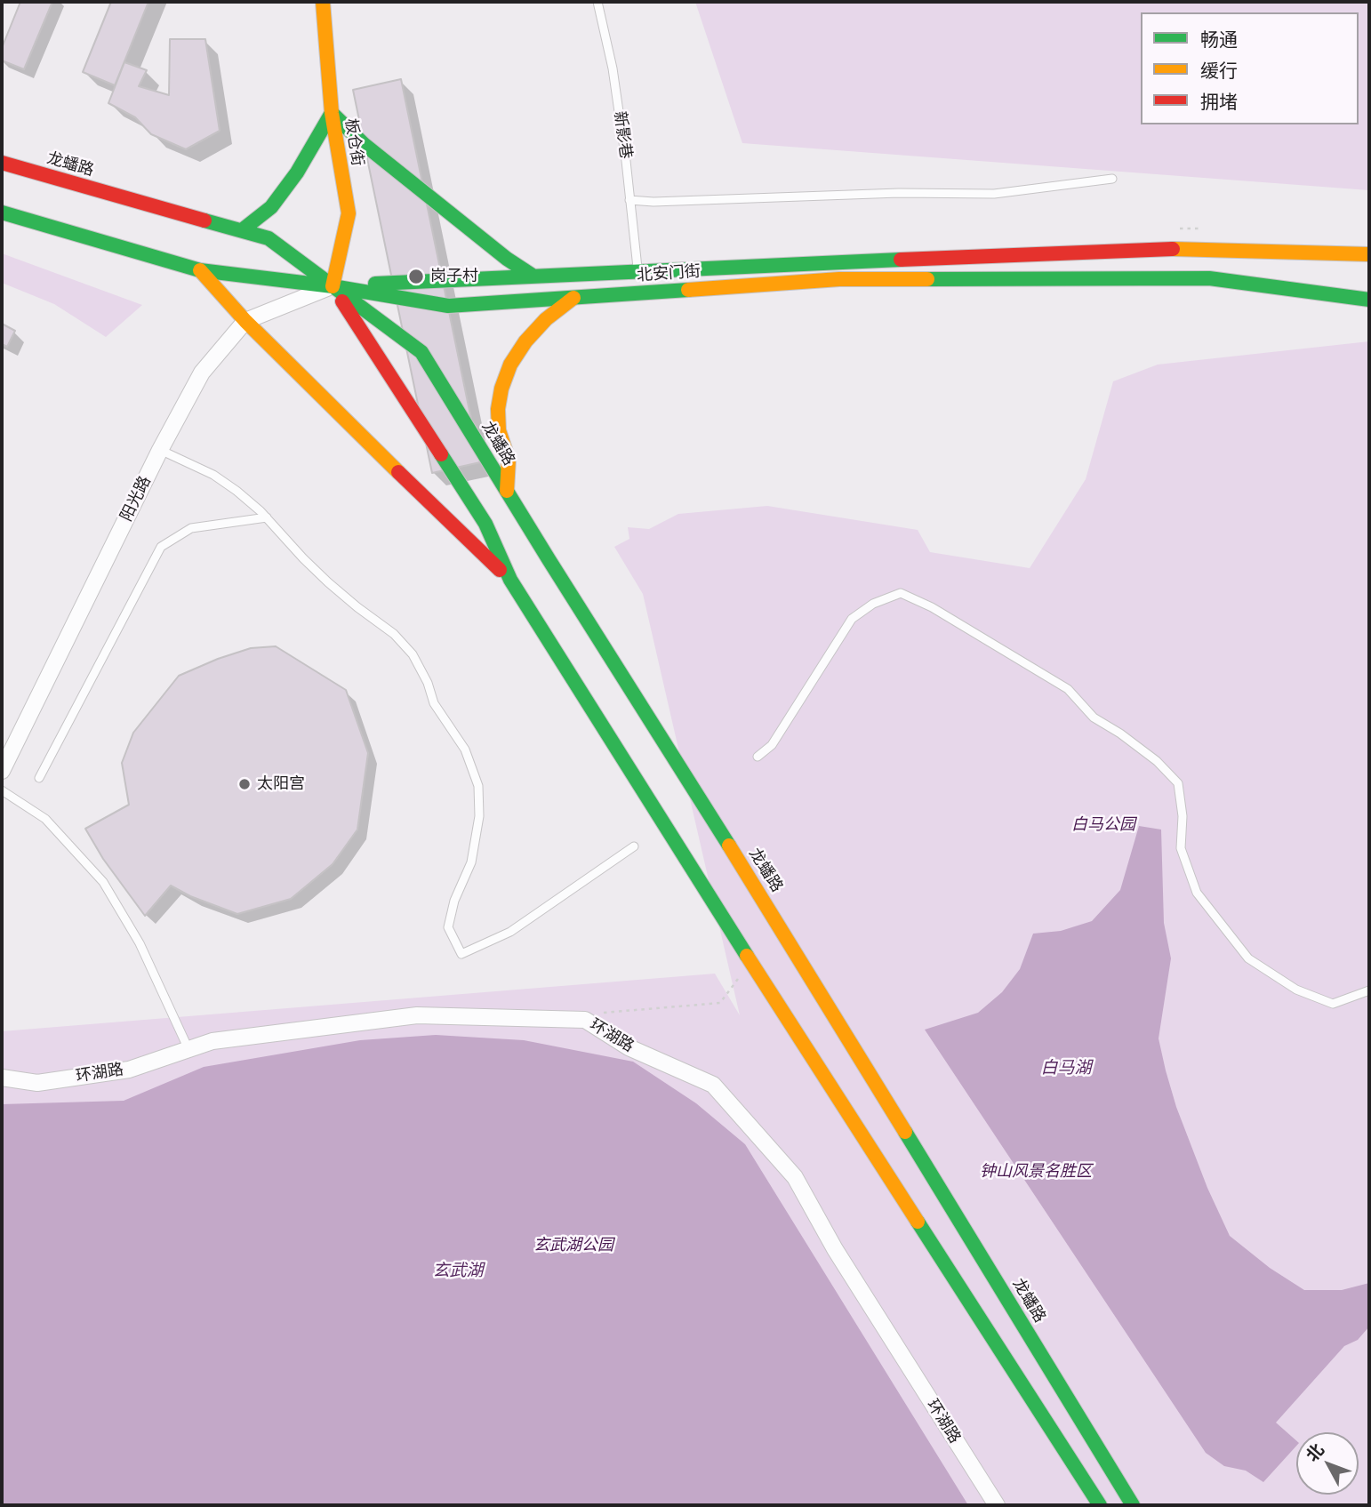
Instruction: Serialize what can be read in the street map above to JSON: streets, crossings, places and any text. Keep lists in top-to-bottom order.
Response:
{
  "streets": {
    "main road": ["板仓街", "龙蟠路", "北安门街"],
    "street": ["阳光路", "环湖路"],
    "lane": ["新影巷"]
  },
  "crossings": [
    ["板仓街", "龙蟠路"],
    ["板仓街", "北安门街"],
    ["板仓街", "阳光路"],
    ["龙蟠路", "北安门街"],
    ["龙蟠路", "阳光路"],
    ["北安门街", "阳光路"]
  ],
  "water": ["白马湖", "玄武湖"],
  "parks": ["白马公园", "钟山风景名胜区", "玄武湖公园"],
  "places": ["岗子村", "太阳宫"],
  "legend": ["畅通", "缓行", "拥堵"],
  "north": "top left"
}
